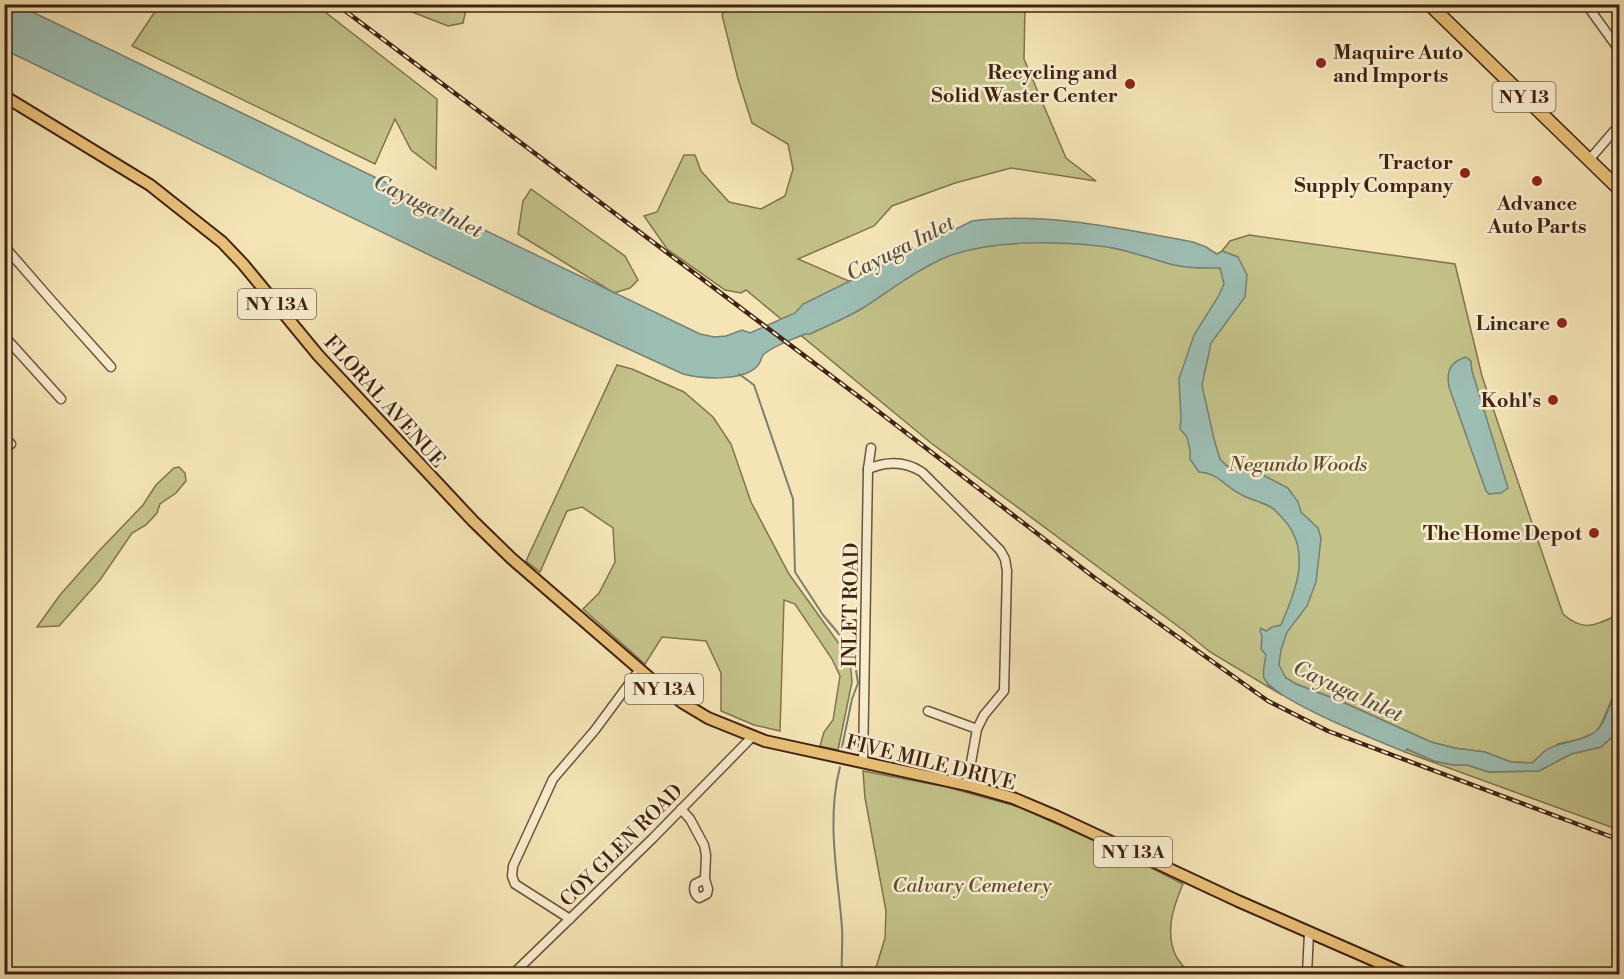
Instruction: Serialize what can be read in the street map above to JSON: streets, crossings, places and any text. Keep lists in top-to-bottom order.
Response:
{
  "streets": {
    "highway": ["NY 13"],
    "main road": ["NY 13A", "FLORAL AVENUE", "FIVE MILE DRIVE"],
    "street": ["INLET ROAD", "COY GLEN ROAD"]
  },
  "crossings": [
    ["FLORAL AVENUE", "FIVE MILE DRIVE"],
    ["INLET ROAD", "FIVE MILE DRIVE"],
    ["FIVE MILE DRIVE", "COY GLEN ROAD"]
  ],
  "water": ["Cayuga Inlet"],
  "parks": ["Negundo Woods", "Calvary Cemetery"],
  "places": [
    "Maquire Auto and Imports",
    "Recycling and Solid Waster Center",
    "Tractor Supply Company",
    "Advance Auto Parts",
    "Lincare",
    "Kohl's",
    "The Home Depot"
  ]
}
